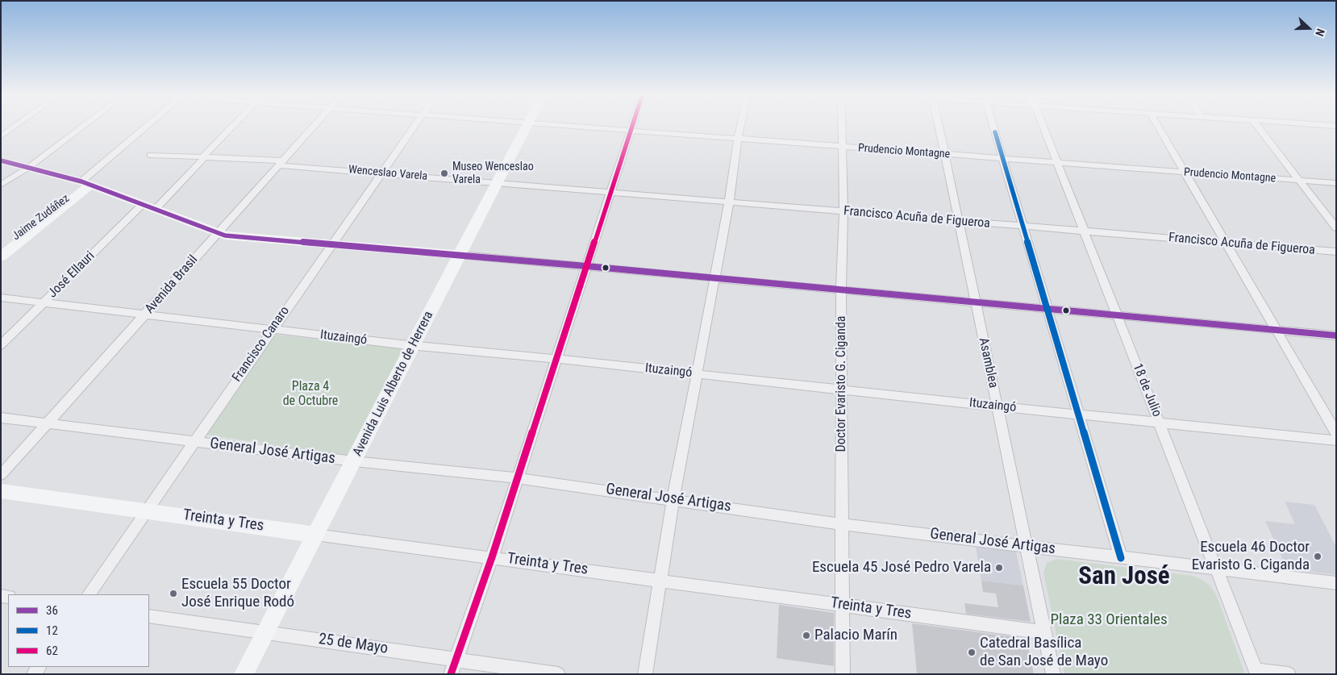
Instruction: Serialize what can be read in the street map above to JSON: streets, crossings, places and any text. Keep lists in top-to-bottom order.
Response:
{
  "streets": {
    "street": [
      "Prudencio Montagne",
      "Wenceslao Varela",
      "Jaime Zudáñez",
      "Francisco Acuña de Figueroa",
      "José Ellauri",
      "Avenida Brasil",
      "Ituzaingó",
      "Francisco Canaro",
      "Asamblea",
      "Avenida Luis Alberto de Herrera",
      "Doctor Evaristo G. Ciganda",
      "18 de Julio",
      "General José Artigas",
      "Treinta y Tres",
      "25 de Mayo"
    ]
  },
  "crossings": [
    ["Prudencio Montagne", "Asamblea"],
    ["Prudencio Montagne", "Doctor Evaristo G. Ciganda"],
    ["Prudencio Montagne", "18 de Julio"],
    ["Wenceslao Varela", "Francisco Acuña de Figueroa"],
    ["Wenceslao Varela", "Avenida Brasil"],
    ["Wenceslao Varela", "Francisco Canaro"],
    ["Wenceslao Varela", "Avenida Luis Alberto de Herrera"],
    ["Francisco Acuña de Figueroa", "Asamblea"],
    ["Francisco Acuña de Figueroa", "Avenida Luis Alberto de Herrera"],
    ["Francisco Acuña de Figueroa", "Doctor Evaristo G. Ciganda"],
    ["Francisco Acuña de Figueroa", "18 de Julio"],
    ["José Ellauri", "Ituzaingó"],
    ["Avenida Brasil", "Ituzaingó"],
    ["Avenida Brasil", "General José Artigas"],
    ["Ituzaingó", "Francisco Canaro"],
    ["Ituzaingó", "Asamblea"],
    ["Ituzaingó", "Avenida Luis Alberto de Herrera"],
    ["Ituzaingó", "Doctor Evaristo G. Ciganda"],
    ["Ituzaingó", "18 de Julio"],
    ["Francisco Canaro", "General José Artigas"],
    ["Francisco Canaro", "Treinta y Tres"],
    ["Asamblea", "General José Artigas"],
    ["Asamblea", "Treinta y Tres"],
    ["Avenida Luis Alberto de Herrera", "General José Artigas"],
    ["Avenida Luis Alberto de Herrera", "Treinta y Tres"],
    ["Avenida Luis Alberto de Herrera", "25 de Mayo"],
    ["Doctor Evaristo G. Ciganda", "General José Artigas"],
    ["Doctor Evaristo G. Ciganda", "Treinta y Tres"],
    ["18 de Julio", "General José Artigas"]
  ],
  "districts": ["San José"],
  "parks": ["Plaza 4 de Octubre", "Plaza 33 Orientales"],
  "places": [
    "Museo Wenceslao Varela",
    "Escuela 46 Doctor Evaristo G. Ciganda",
    "Escuela 45 José Pedro Varela",
    "Escuela 55 Doctor José Enrique Rodó",
    "Palacio Marín",
    "Catedral Basílica de San José de Mayo"
  ],
  "lines": ["transit line 62", "transit line 12", "transit line 36"],
  "legend": ["36", "12", "62"],
  "north": "right"
}
